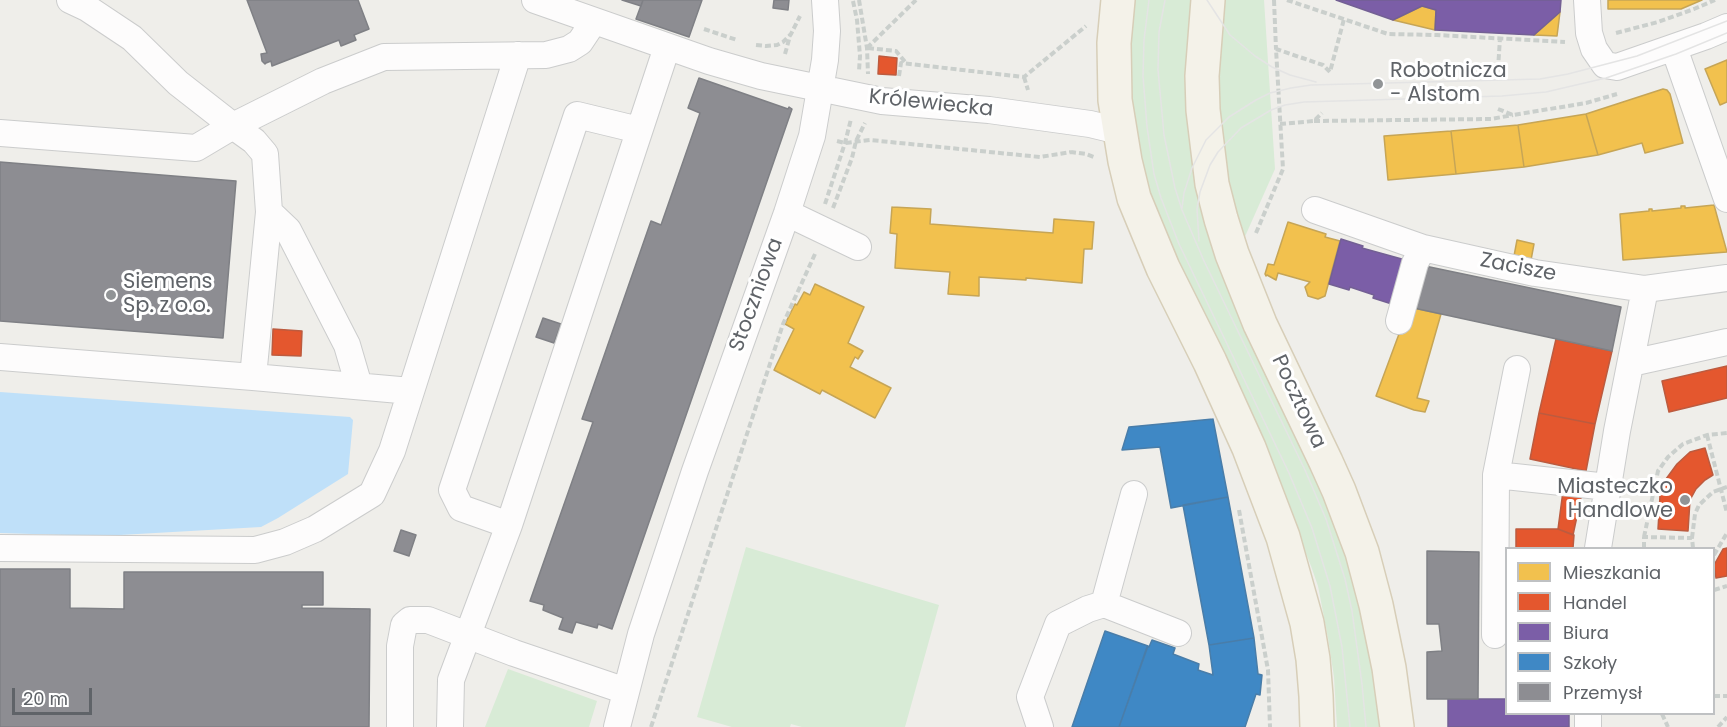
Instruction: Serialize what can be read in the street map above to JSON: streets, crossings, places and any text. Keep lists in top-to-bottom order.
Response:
{
  "streets": {
    "main road": ["Pocztowa"],
    "street": ["Królewiecka", "Zacisze", "Stoczniowa"]
  },
  "crossings": [
    ["Królewiecka", "Stoczniowa"]
  ],
  "places": ["Robotnicza - Alstom", "Siemens Sp. z o.o.", "Miasteczko Handlowe"],
  "legend": [
    "Mieszkania",
    "Handel",
    "Biura",
    "Szkoły",
    "Przemysł"
  ],
  "scale_bar": "20 m"
}
